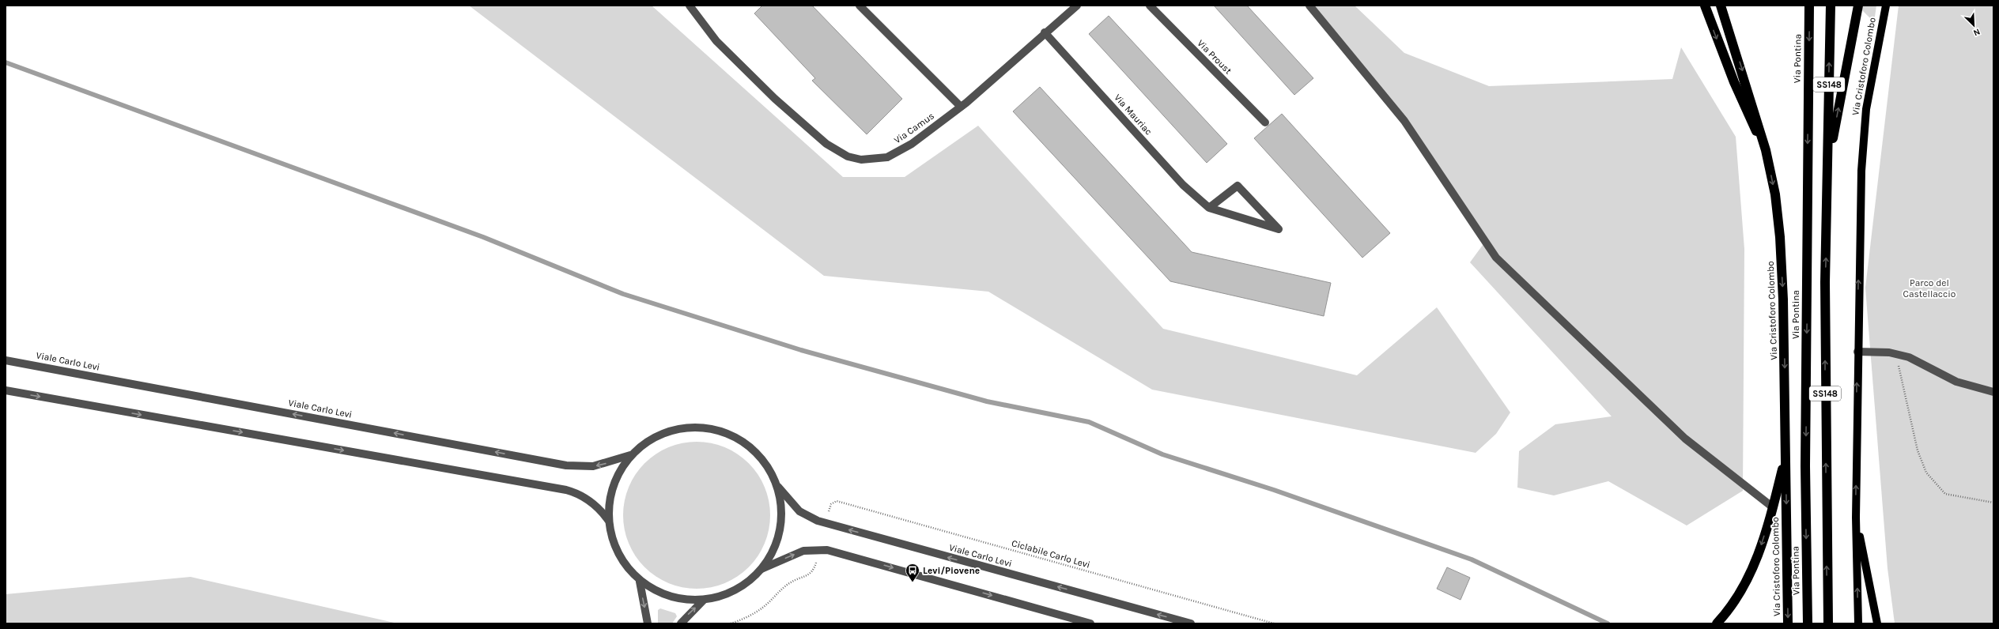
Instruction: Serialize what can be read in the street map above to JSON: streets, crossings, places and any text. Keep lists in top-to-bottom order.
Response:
{
  "streets": {
    "highway": ["Via Pontina", "Via Cristoforo Colombo", "SS148"],
    "street": [
      "Via Proust",
      "Via Mauriac",
      "Via Camus",
      "Viale Carlo Levi"
    ],
    "path": ["Ciclabile Carlo Levi"]
  },
  "crossings": [
    ["Via Mauriac", "Via Camus"]
  ],
  "parks": ["Parco del Castellaccio"],
  "places": {
    "bus stop": ["Levi/Piovene"]
  },
  "north": "bottom right"
}
